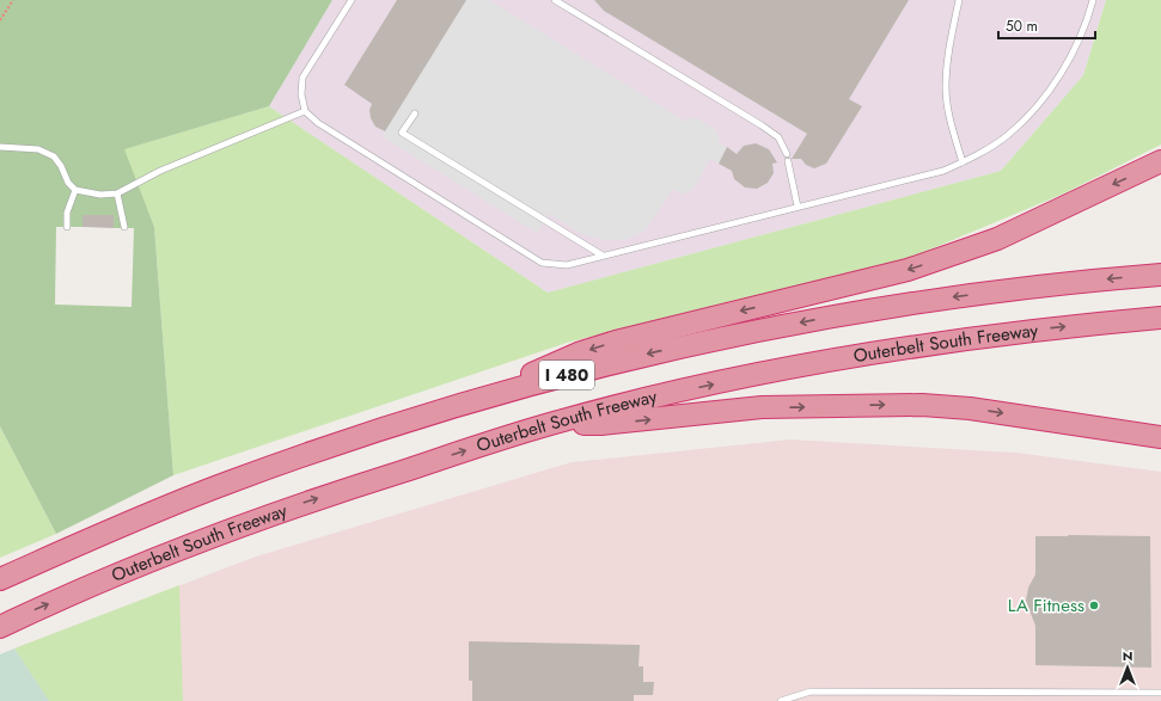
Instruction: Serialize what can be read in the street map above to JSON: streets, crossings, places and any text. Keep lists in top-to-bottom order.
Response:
{
  "streets": {
    "highway": ["Outerbelt South Freeway", "I 480"]
  },
  "places": ["LA Fitness"],
  "scale_bar": "50 m",
  "north": "top"
}
